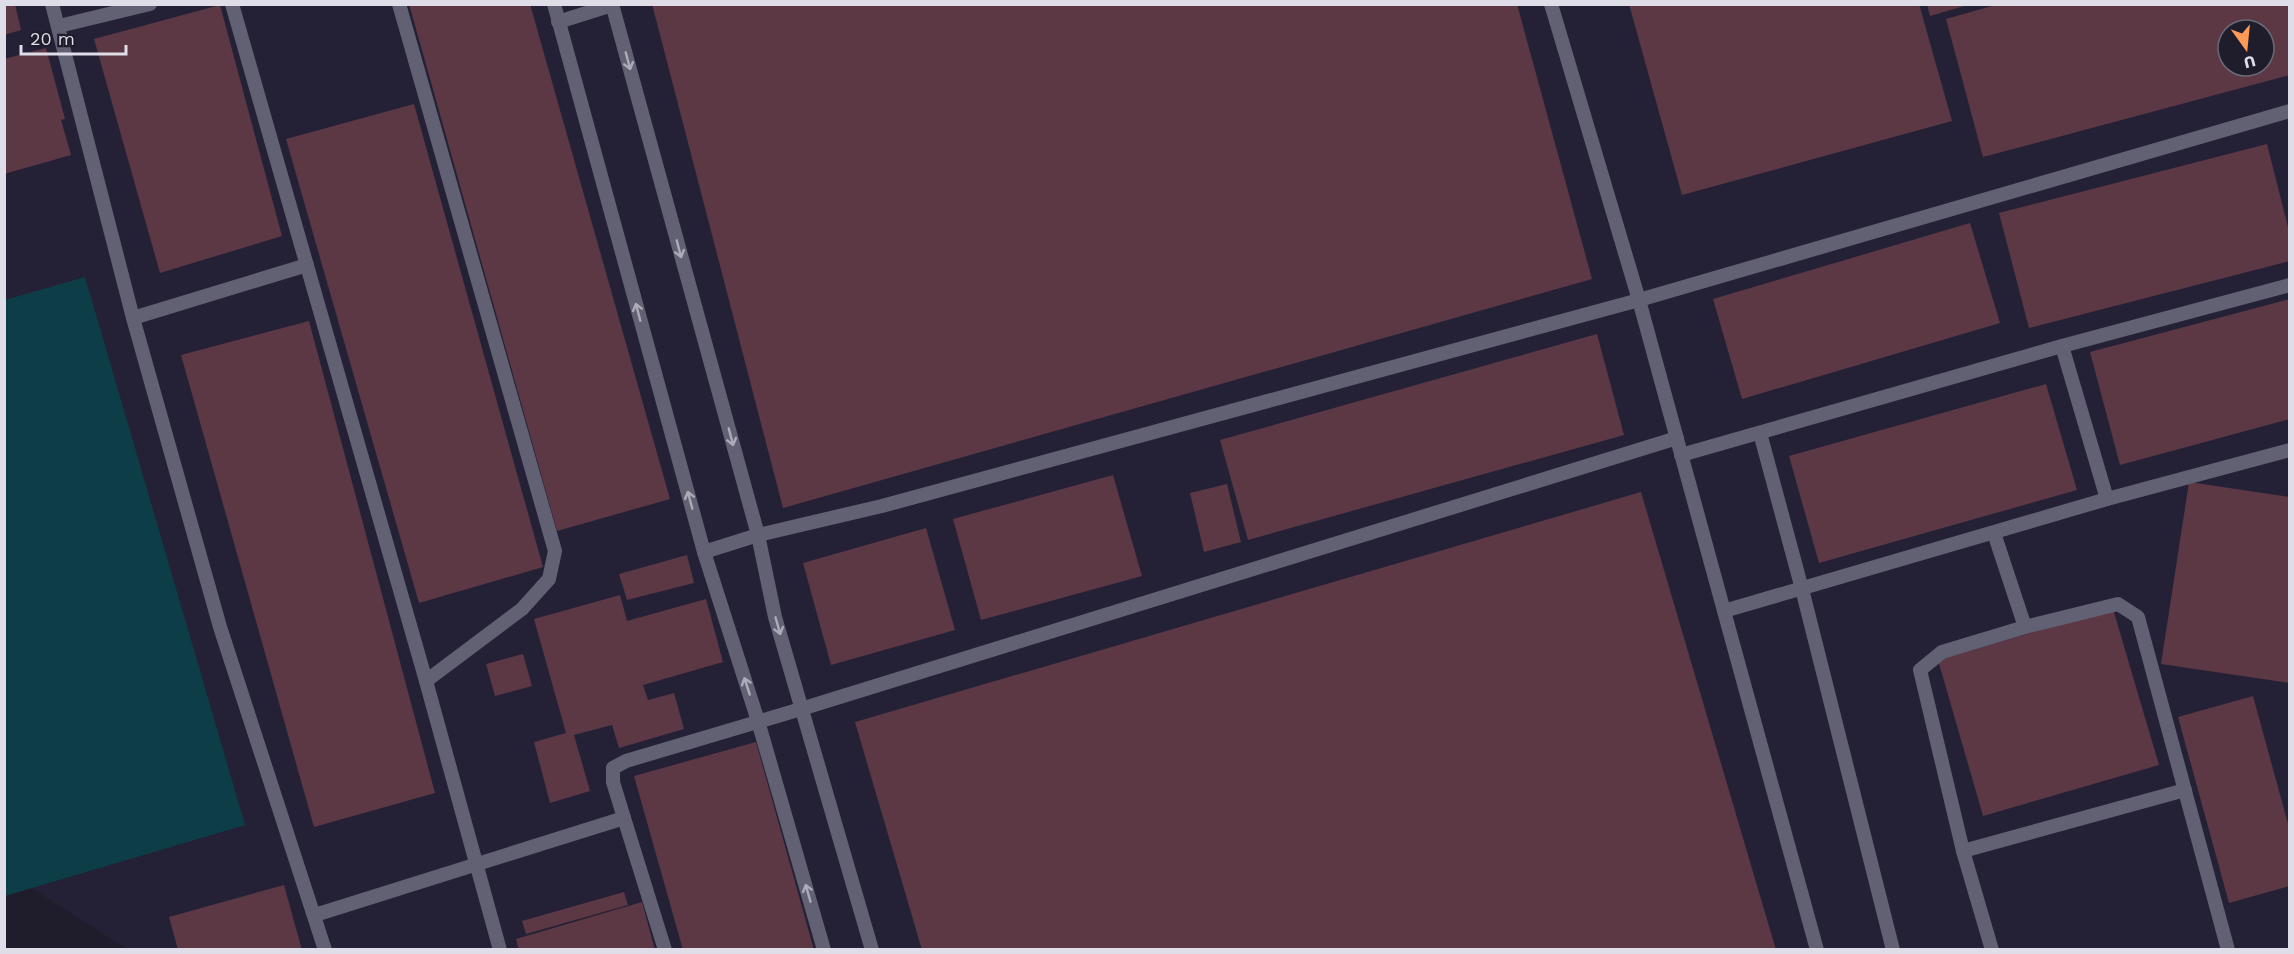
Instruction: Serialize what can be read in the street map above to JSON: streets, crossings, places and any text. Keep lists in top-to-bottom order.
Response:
{
  "scale_bar": "20 m",
  "north": "bottom"
}
